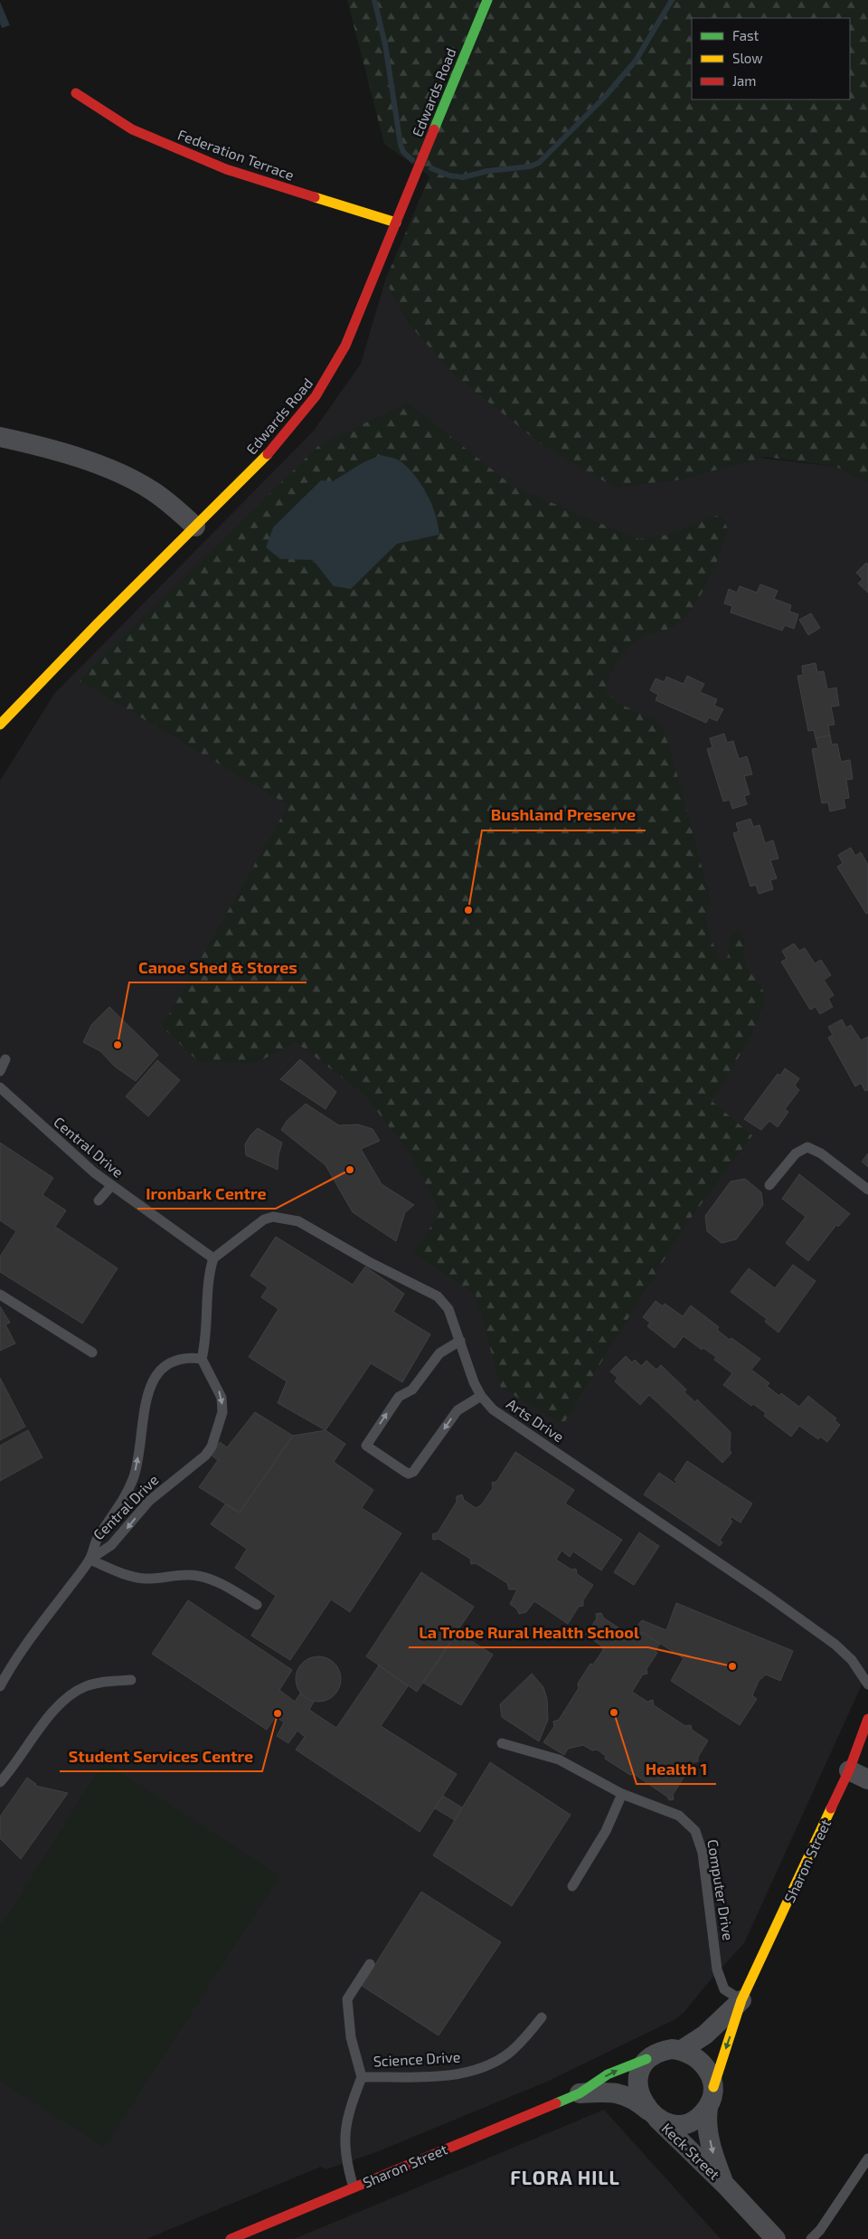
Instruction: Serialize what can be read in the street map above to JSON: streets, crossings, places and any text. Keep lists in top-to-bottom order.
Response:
{
  "streets": {
    "street": [
      "Edwards Road",
      "Federation Terrace",
      "Sharon Street",
      "Keck Street"
    ],
    "lane": [
      "Central Drive",
      "Arts Drive",
      "Computer Drive",
      "Science Drive"
    ]
  },
  "crossings": [
    ["Edwards Road", "Federation Terrace"],
    ["Central Drive", "Arts Drive"],
    ["Sharon Street", "Computer Drive"],
    ["Sharon Street", "Science Drive"],
    ["Sharon Street", "Keck Street"]
  ],
  "districts": ["FLORA HILL"],
  "places": [
    "Bushland Preserve",
    "Canoe Shed & Stores",
    "Ironbark Centre",
    "La Trobe Rural Health School",
    "Health 1",
    "Student Services Centre"
  ],
  "legend": ["Fast", "Slow", "Jam"]
}
